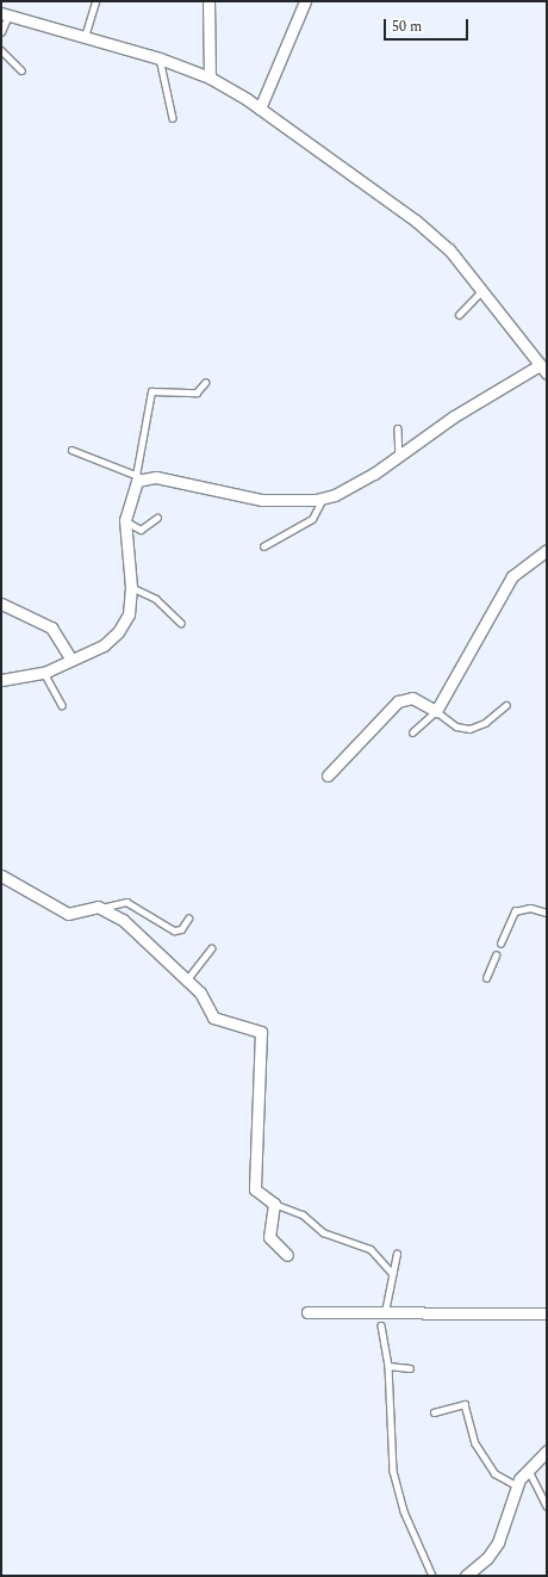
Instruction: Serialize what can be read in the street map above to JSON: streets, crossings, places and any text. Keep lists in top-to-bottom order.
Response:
{
  "scale_bar": "50 m"
}
